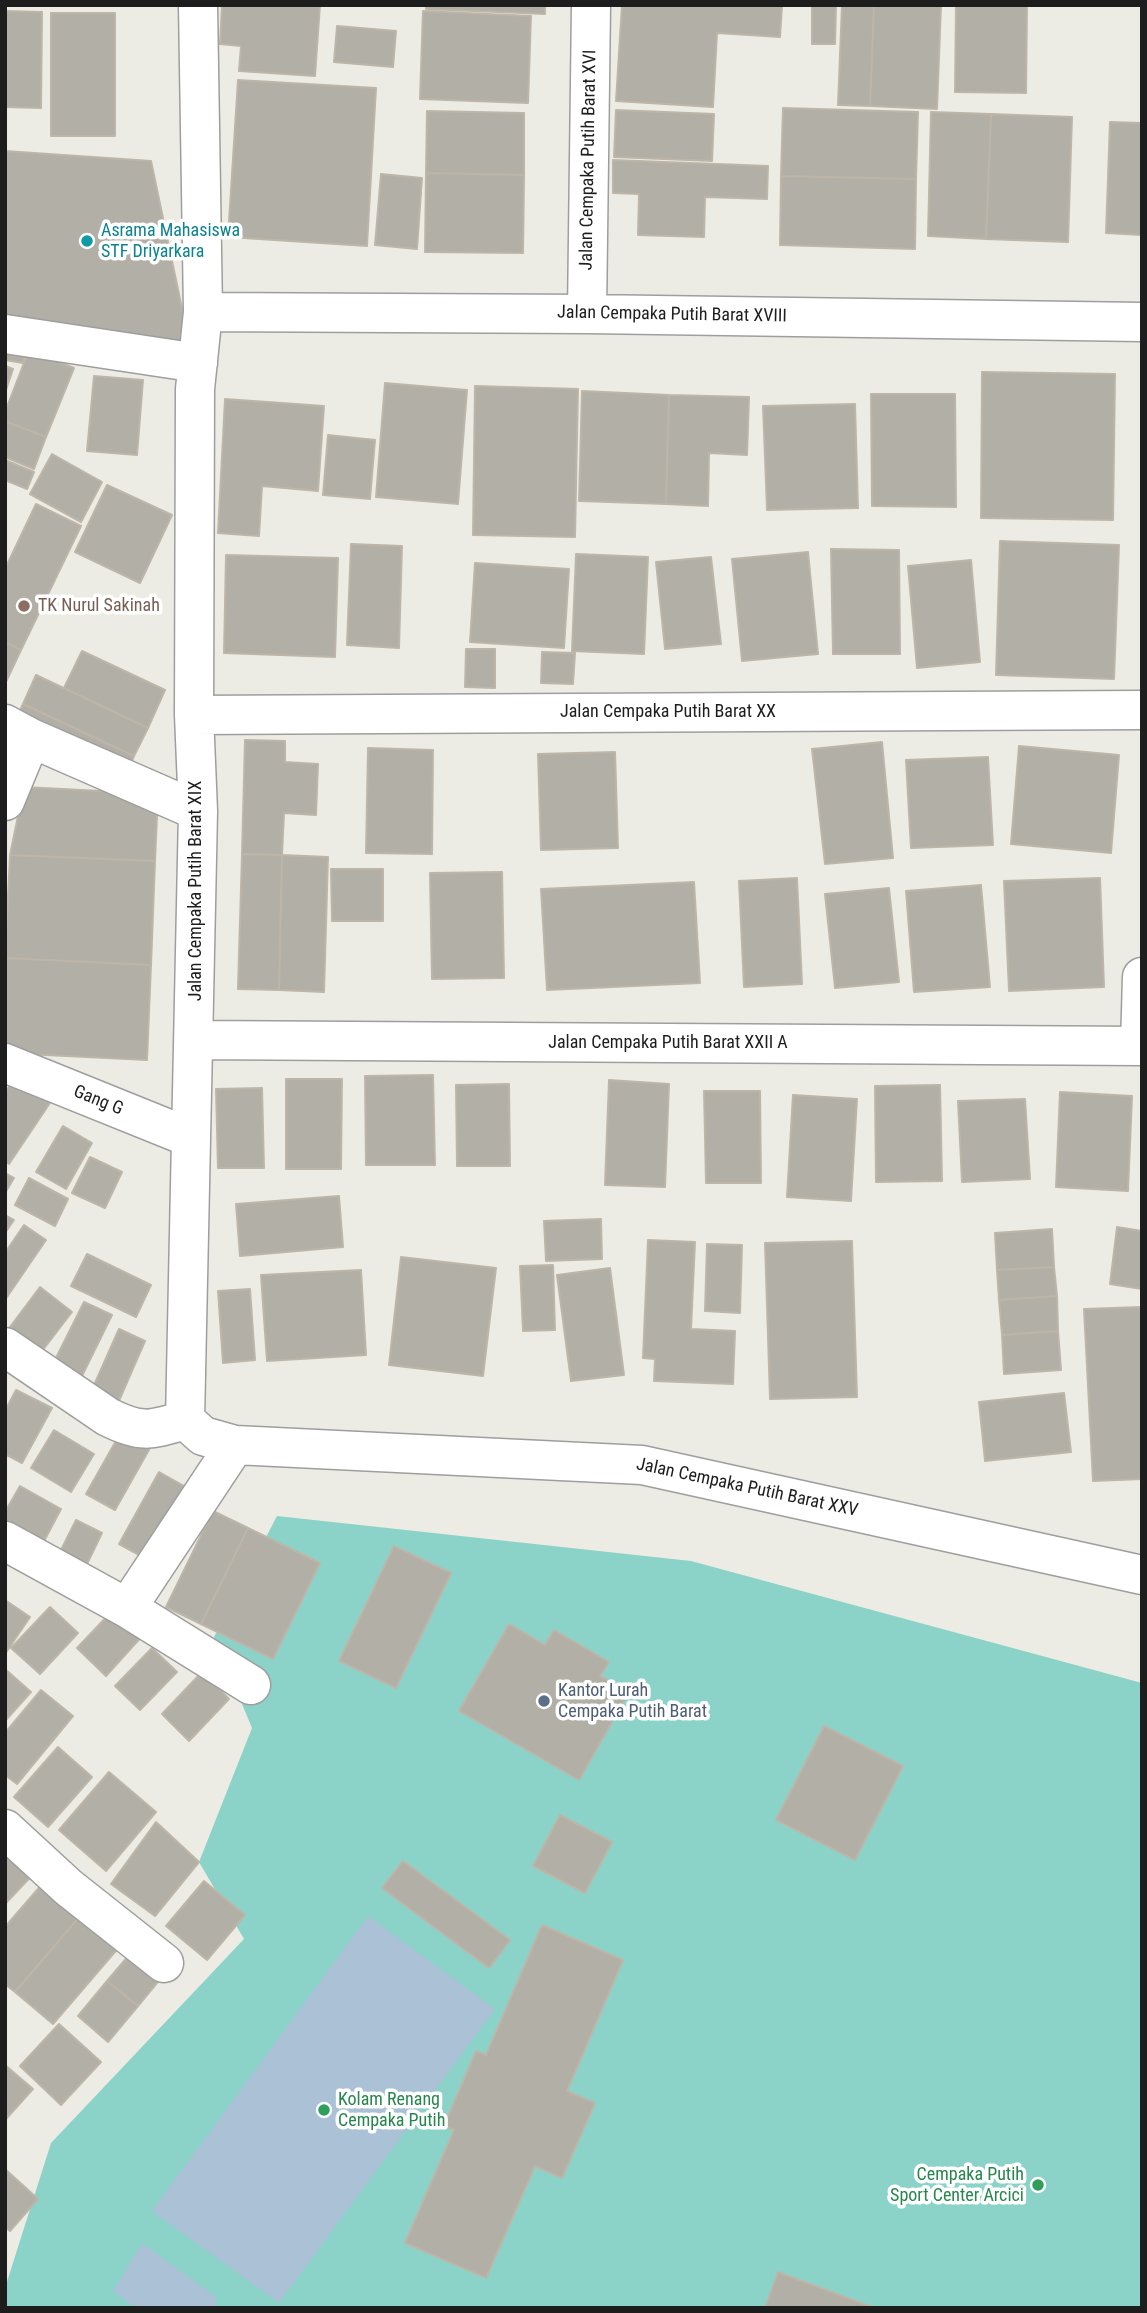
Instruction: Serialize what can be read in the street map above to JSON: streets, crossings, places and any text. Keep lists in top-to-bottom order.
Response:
{
  "streets": {
    "street": [
      "Jalan Cempaka Putih Barat XVI",
      "Jalan Cempaka Putih Barat XVIII",
      "Jalan Cempaka Putih Barat XX",
      "Jalan Cempaka Putih Barat XIX",
      "Jalan Cempaka Putih Barat XXII A",
      "Gang G",
      "Jalan Cempaka Putih Barat XXV"
    ]
  },
  "crossings": [
    ["Jalan Cempaka Putih Barat XVI", "Jalan Cempaka Putih Barat XVIII"],
    ["Jalan Cempaka Putih Barat XVIII", "Jalan Cempaka Putih Barat XIX"],
    ["Jalan Cempaka Putih Barat XX", "Jalan Cempaka Putih Barat XIX"],
    ["Jalan Cempaka Putih Barat XIX", "Jalan Cempaka Putih Barat XXII A"],
    ["Jalan Cempaka Putih Barat XIX", "Gang G"],
    ["Jalan Cempaka Putih Barat XIX", "Jalan Cempaka Putih Barat XXV"]
  ],
  "places": [
    "Asrama Mahasiswa STF Driyarkara",
    "TK Nurul Sakinah",
    "Kantor Lurah Cempaka Putih Barat",
    "Kolam Renang Cempaka Putih",
    "Cempaka Putih Sport Center Arcici"
  ]
}
